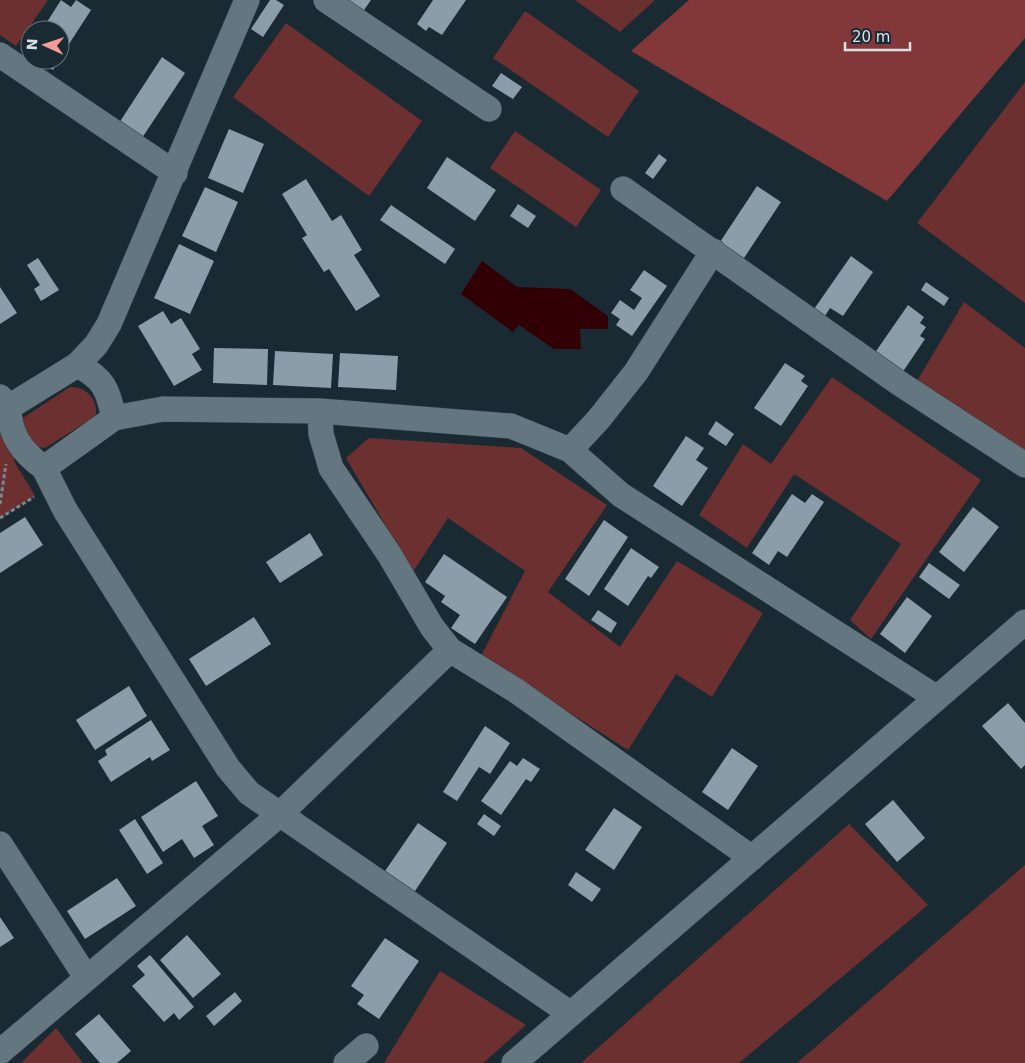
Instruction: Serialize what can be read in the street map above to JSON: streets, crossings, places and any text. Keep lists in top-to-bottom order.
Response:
{
  "scale_bar": "20 m",
  "north": "left"
}
